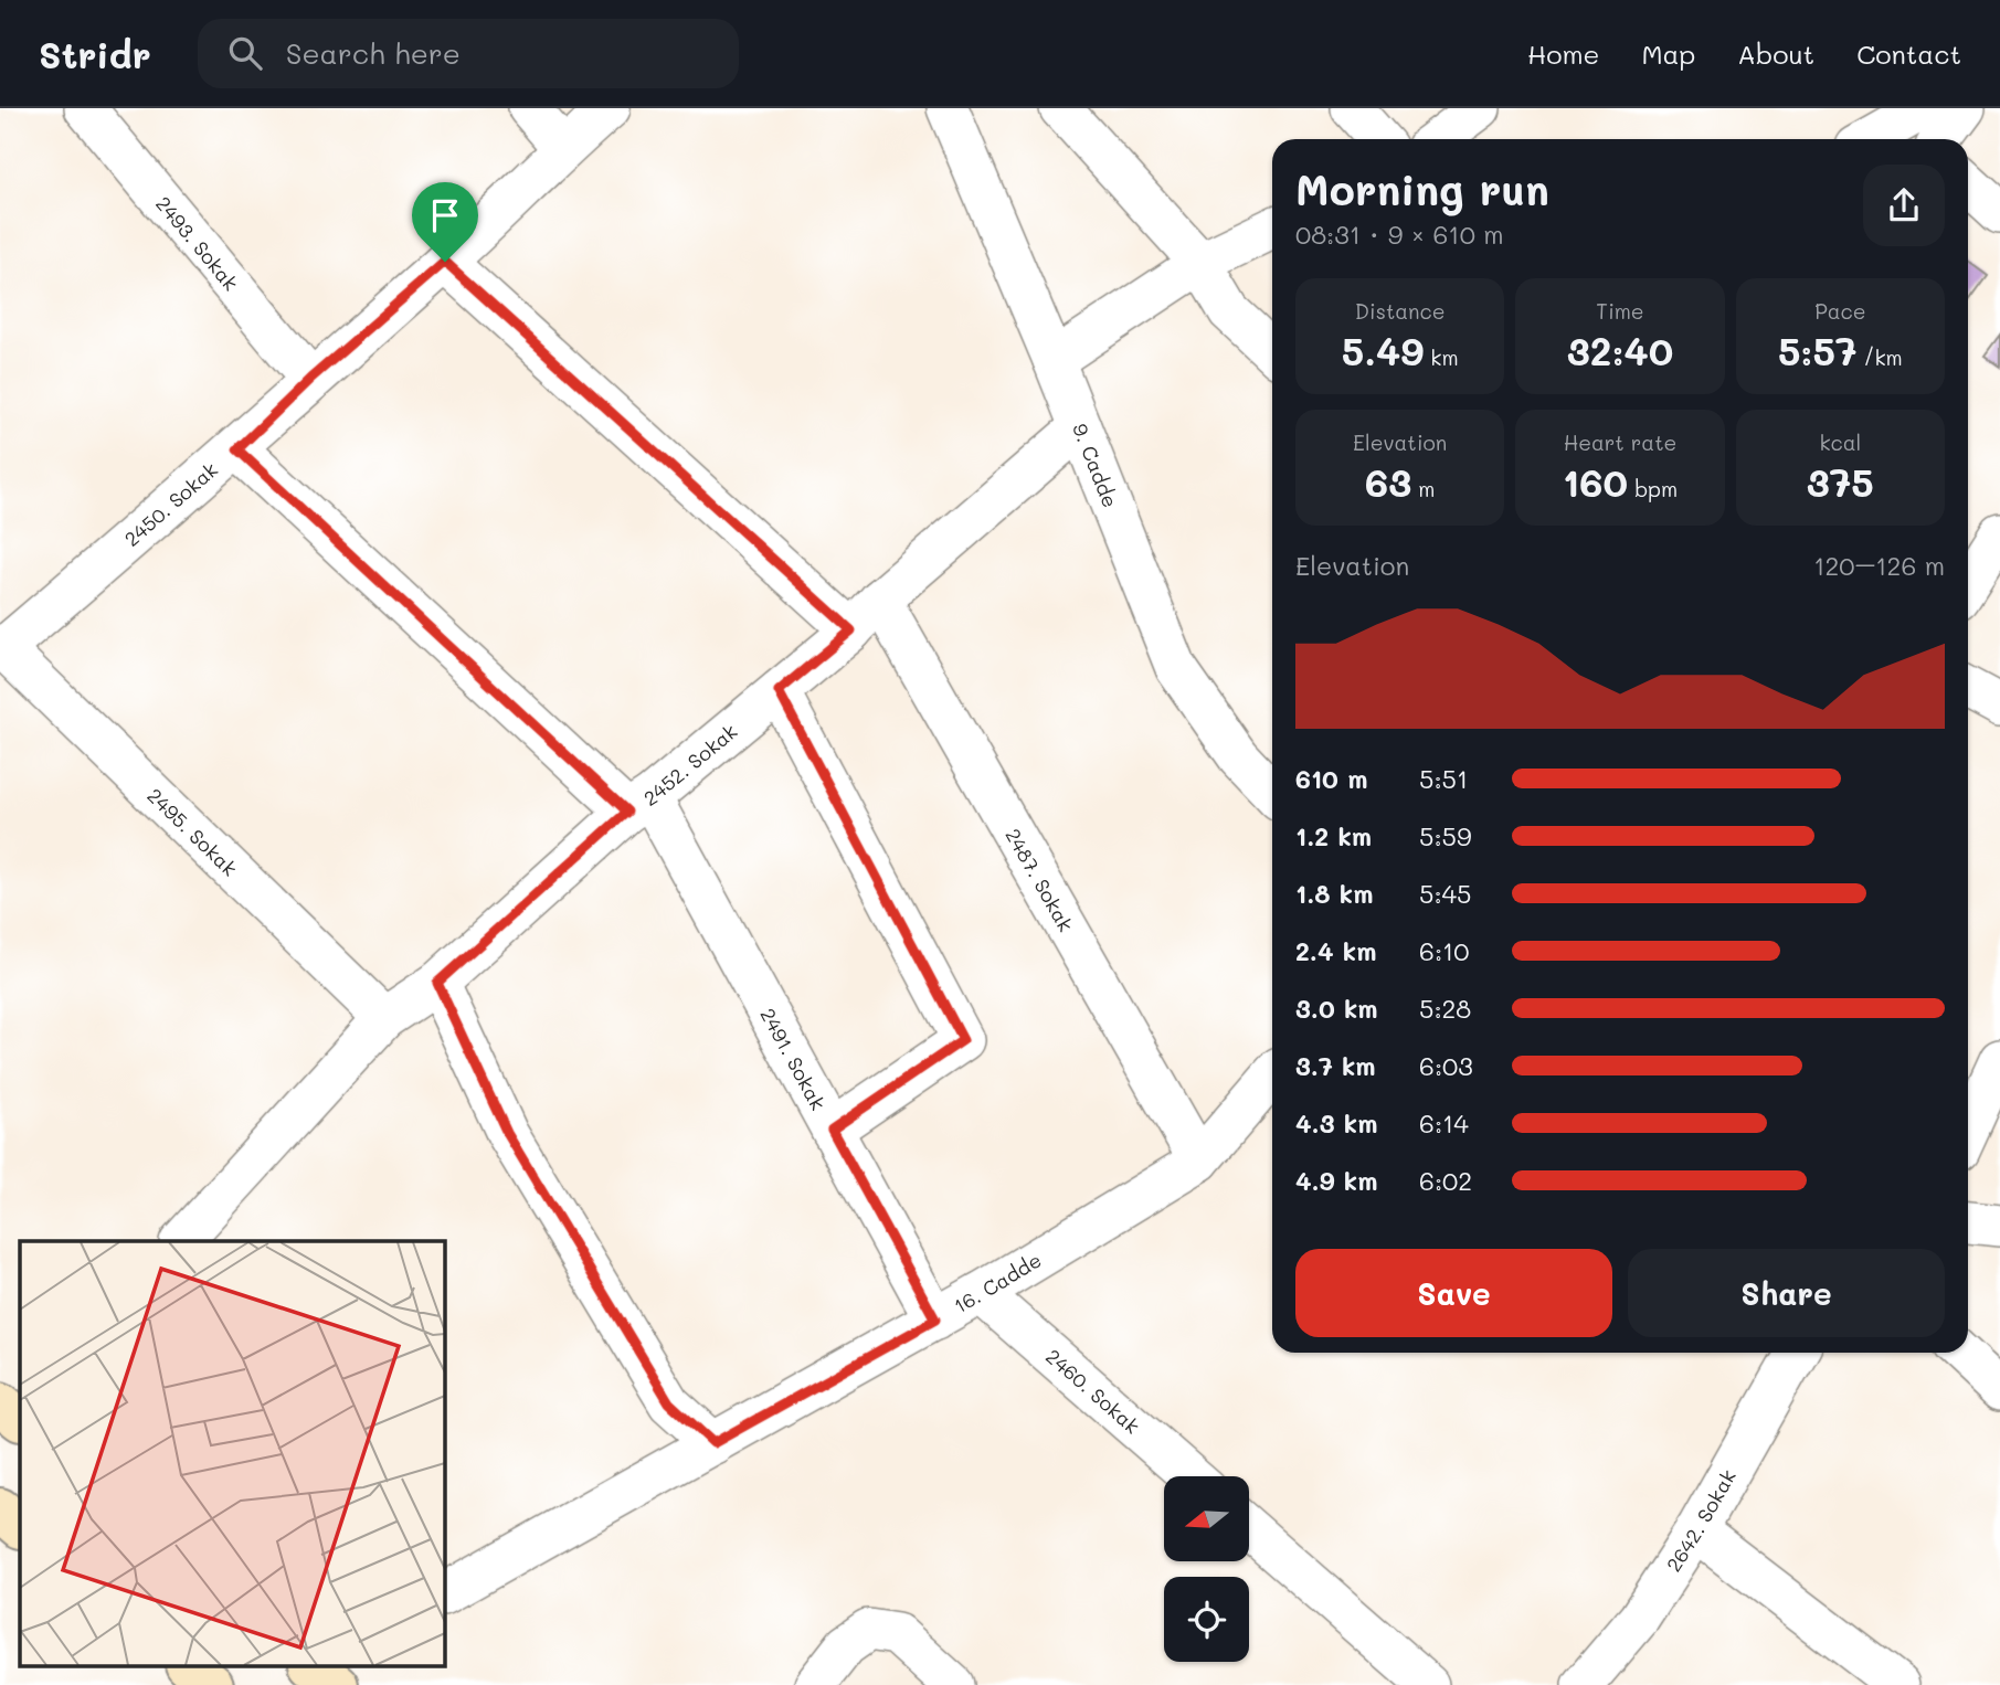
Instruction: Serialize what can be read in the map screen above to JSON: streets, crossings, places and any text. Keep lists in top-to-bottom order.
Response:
{
  "streets": {
    "street": [
      "2493. Sokak",
      "9. Cadde",
      "2450. Sokak",
      "2452. Sokak",
      "2495. Sokak",
      "2487. Sokak",
      "2491. Sokak",
      "16. Cadde",
      "2460. Sokak",
      "2642. Sokak"
    ]
  },
  "crossings": [
    ["2493. Sokak", "2450. Sokak"],
    ["9. Cadde", "2452. Sokak"],
    ["2450. Sokak", "2495. Sokak"],
    ["2450. Sokak", "2491. Sokak"],
    ["2452. Sokak", "2495. Sokak"],
    ["2452. Sokak", "2487. Sokak"],
    ["2452. Sokak", "2491. Sokak"],
    ["2487. Sokak", "16. Cadde"],
    ["2491. Sokak", "16. Cadde"],
    ["16. Cadde", "2460. Sokak"]
  ],
  "north": "left",
  "page": {
    "header": "Stridr",
    "search": "Search here",
    "nav": [
      "Home",
      "Map",
      "About",
      "Contact"
    ],
    "heading": ["Morning run", "08:31 · 9 × 610 m"],
    "stats": [
      ["Distance", "5.49 km"],
      ["Time", "32:40"],
      ["Pace", "5:57 /km"],
      ["Elevation", "63 m"],
      ["Heart rate", "160 bpm"],
      ["kcal", "375"]
    ],
    "chart": ["Elevation", "120–126 m"],
    "list": [
      {
        "name": "610 m",
        "note": "5:51"
      },
      {
        "name": "1.2 km",
        "note": "5:59"
      },
      {
        "name": "1.8 km",
        "note": "5:45"
      },
      {
        "name": "2.4 km",
        "note": "6:10"
      },
      {
        "name": "3.0 km",
        "note": "5:28"
      },
      {
        "name": "3.7 km",
        "note": "6:03"
      },
      {
        "name": "4.3 km",
        "note": "6:14"
      },
      {
        "name": "4.9 km",
        "note": "6:02"
      }
    ],
    "buttons": ["Save", "Share"]
  }
}
